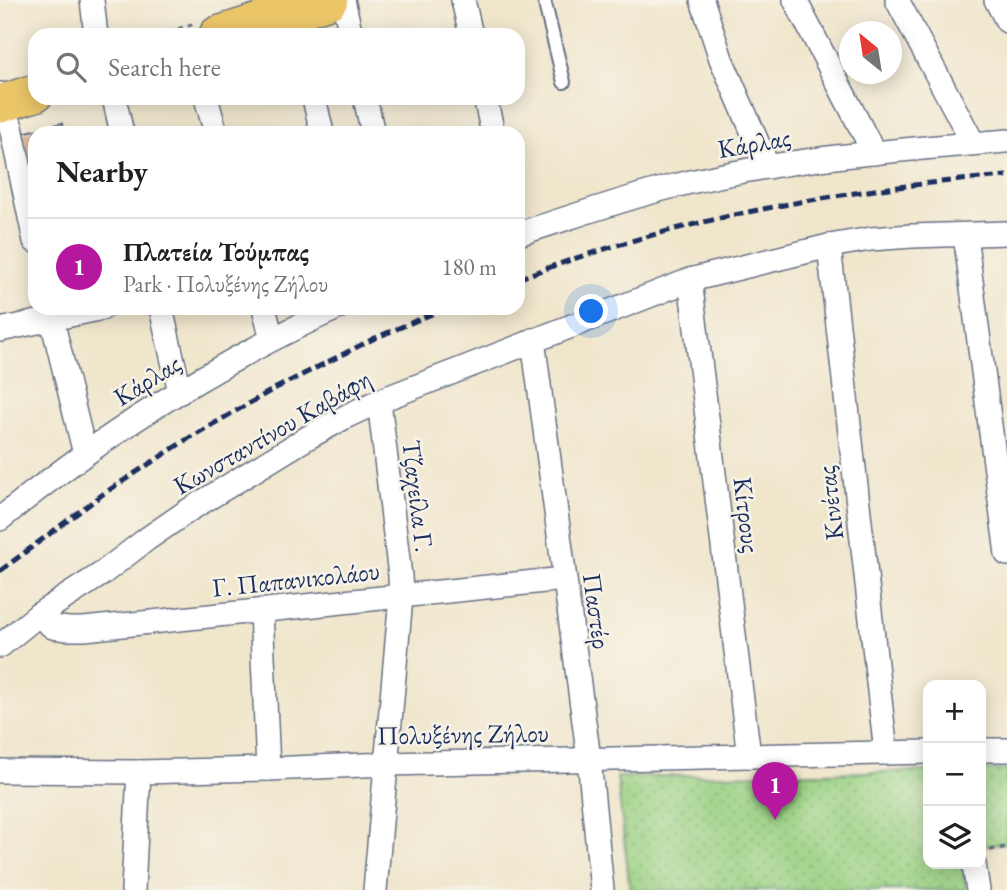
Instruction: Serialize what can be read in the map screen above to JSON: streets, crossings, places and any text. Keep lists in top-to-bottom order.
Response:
{
  "streets": {
    "street": [
      "Κάρλας",
      "Κωνσταντίνου Καβάφη",
      "Τζαχείλα Γ.",
      "Κινέτας",
      "Κίτρους",
      "Γ. Παπανικολάου",
      "Παστέρ",
      "Πολυξένης Ζήλου"
    ]
  },
  "crossings": [
    ["Κωνσταντίνου Καβάφη", "Τζαχείλα Γ."],
    ["Κωνσταντίνου Καβάφη", "Κινέτας"],
    ["Κωνσταντίνου Καβάφη", "Κίτρους"],
    ["Κωνσταντίνου Καβάφη", "Γ. Παπανικολάου"],
    ["Κωνσταντίνου Καβάφη", "Παστέρ"],
    ["Τζαχείλα Γ.", "Γ. Παπανικολάου"],
    ["Τζαχείλα Γ.", "Πολυξένης Ζήλου"],
    ["Κινέτας", "Πολυξένης Ζήλου"],
    ["Κίτρους", "Πολυξένης Ζήλου"],
    ["Γ. Παπανικολάου", "Παστέρ"],
    ["Παστέρ", "Πολυξένης Ζήλου"]
  ],
  "north": "top left",
  "page": {
    "search": "Search here",
    "heading": "Nearby",
    "list": [
      {
        "mark": "1",
        "name": "Πλατεία Τούμπας",
        "note": "Park · Πολυξένης Ζήλου",
        "value": "180 m"
      }
    ],
    "map_buttons": ["+", "−"],
    "pins": "1"
  }
}
